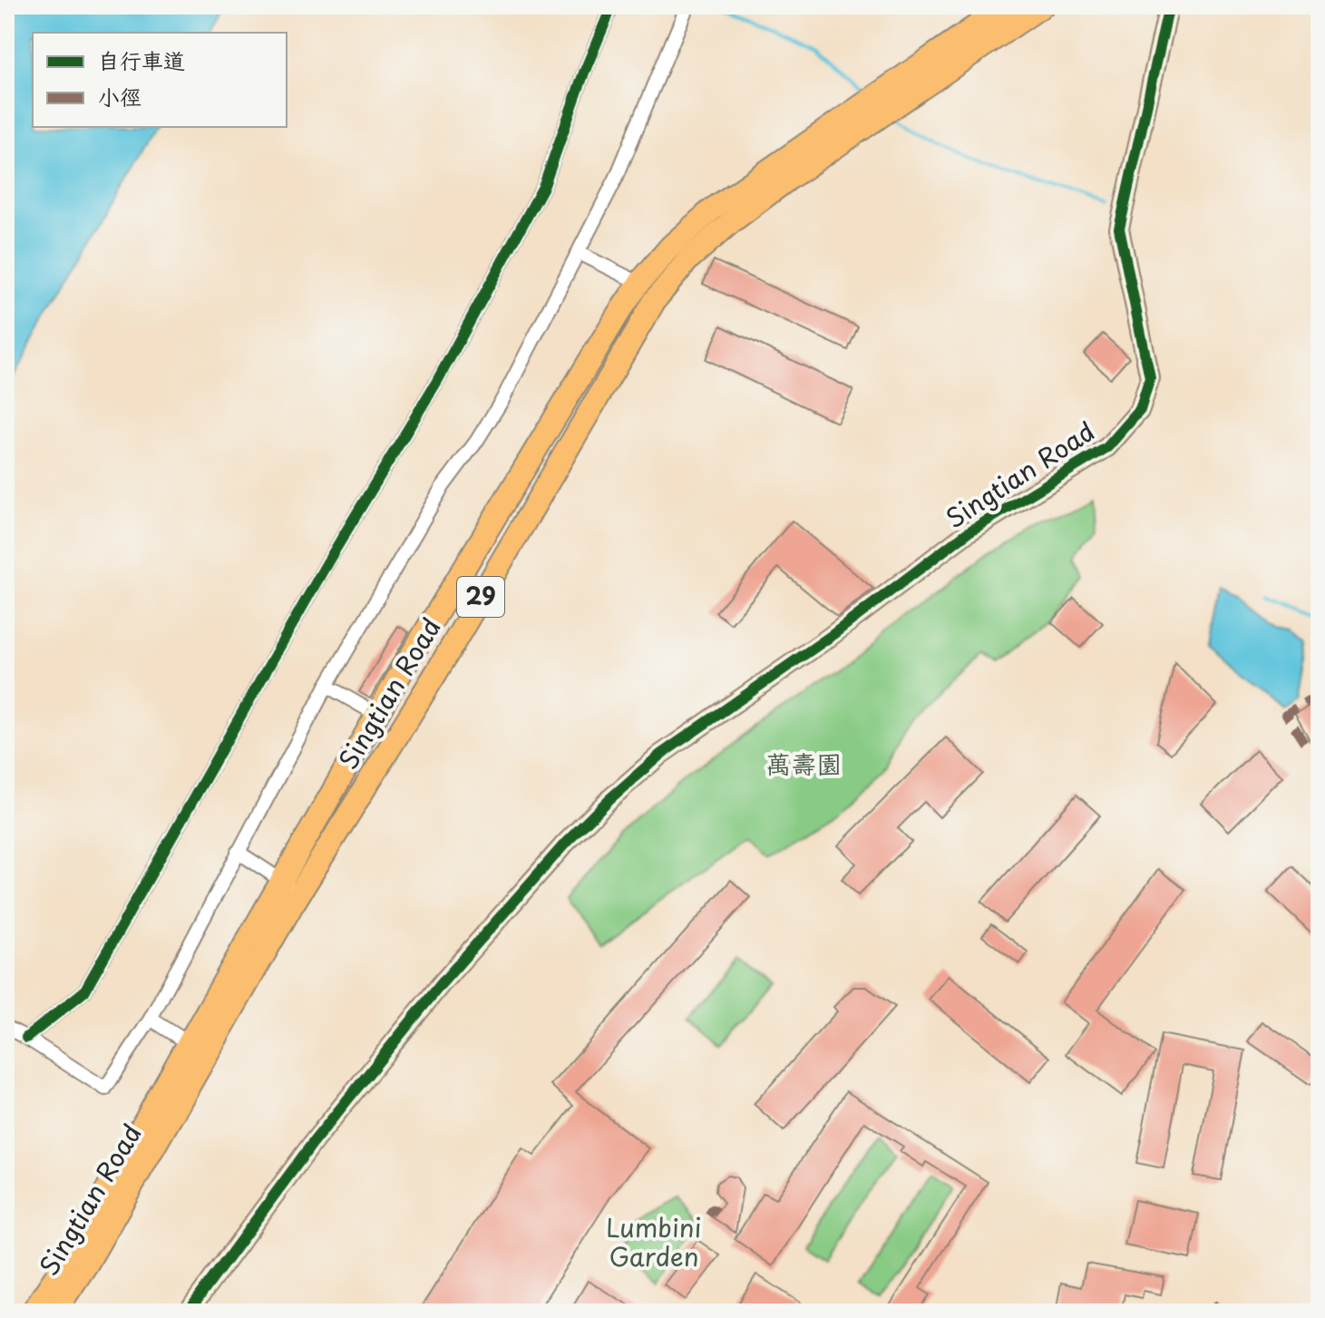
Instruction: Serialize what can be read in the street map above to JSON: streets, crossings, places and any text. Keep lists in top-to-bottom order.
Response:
{
  "streets": {
    "main road": ["Singtian Road", "29"]
  },
  "parks": ["萬壽園", "Lumbini Garden"],
  "legend": ["自行車道", "小徑"]
}
